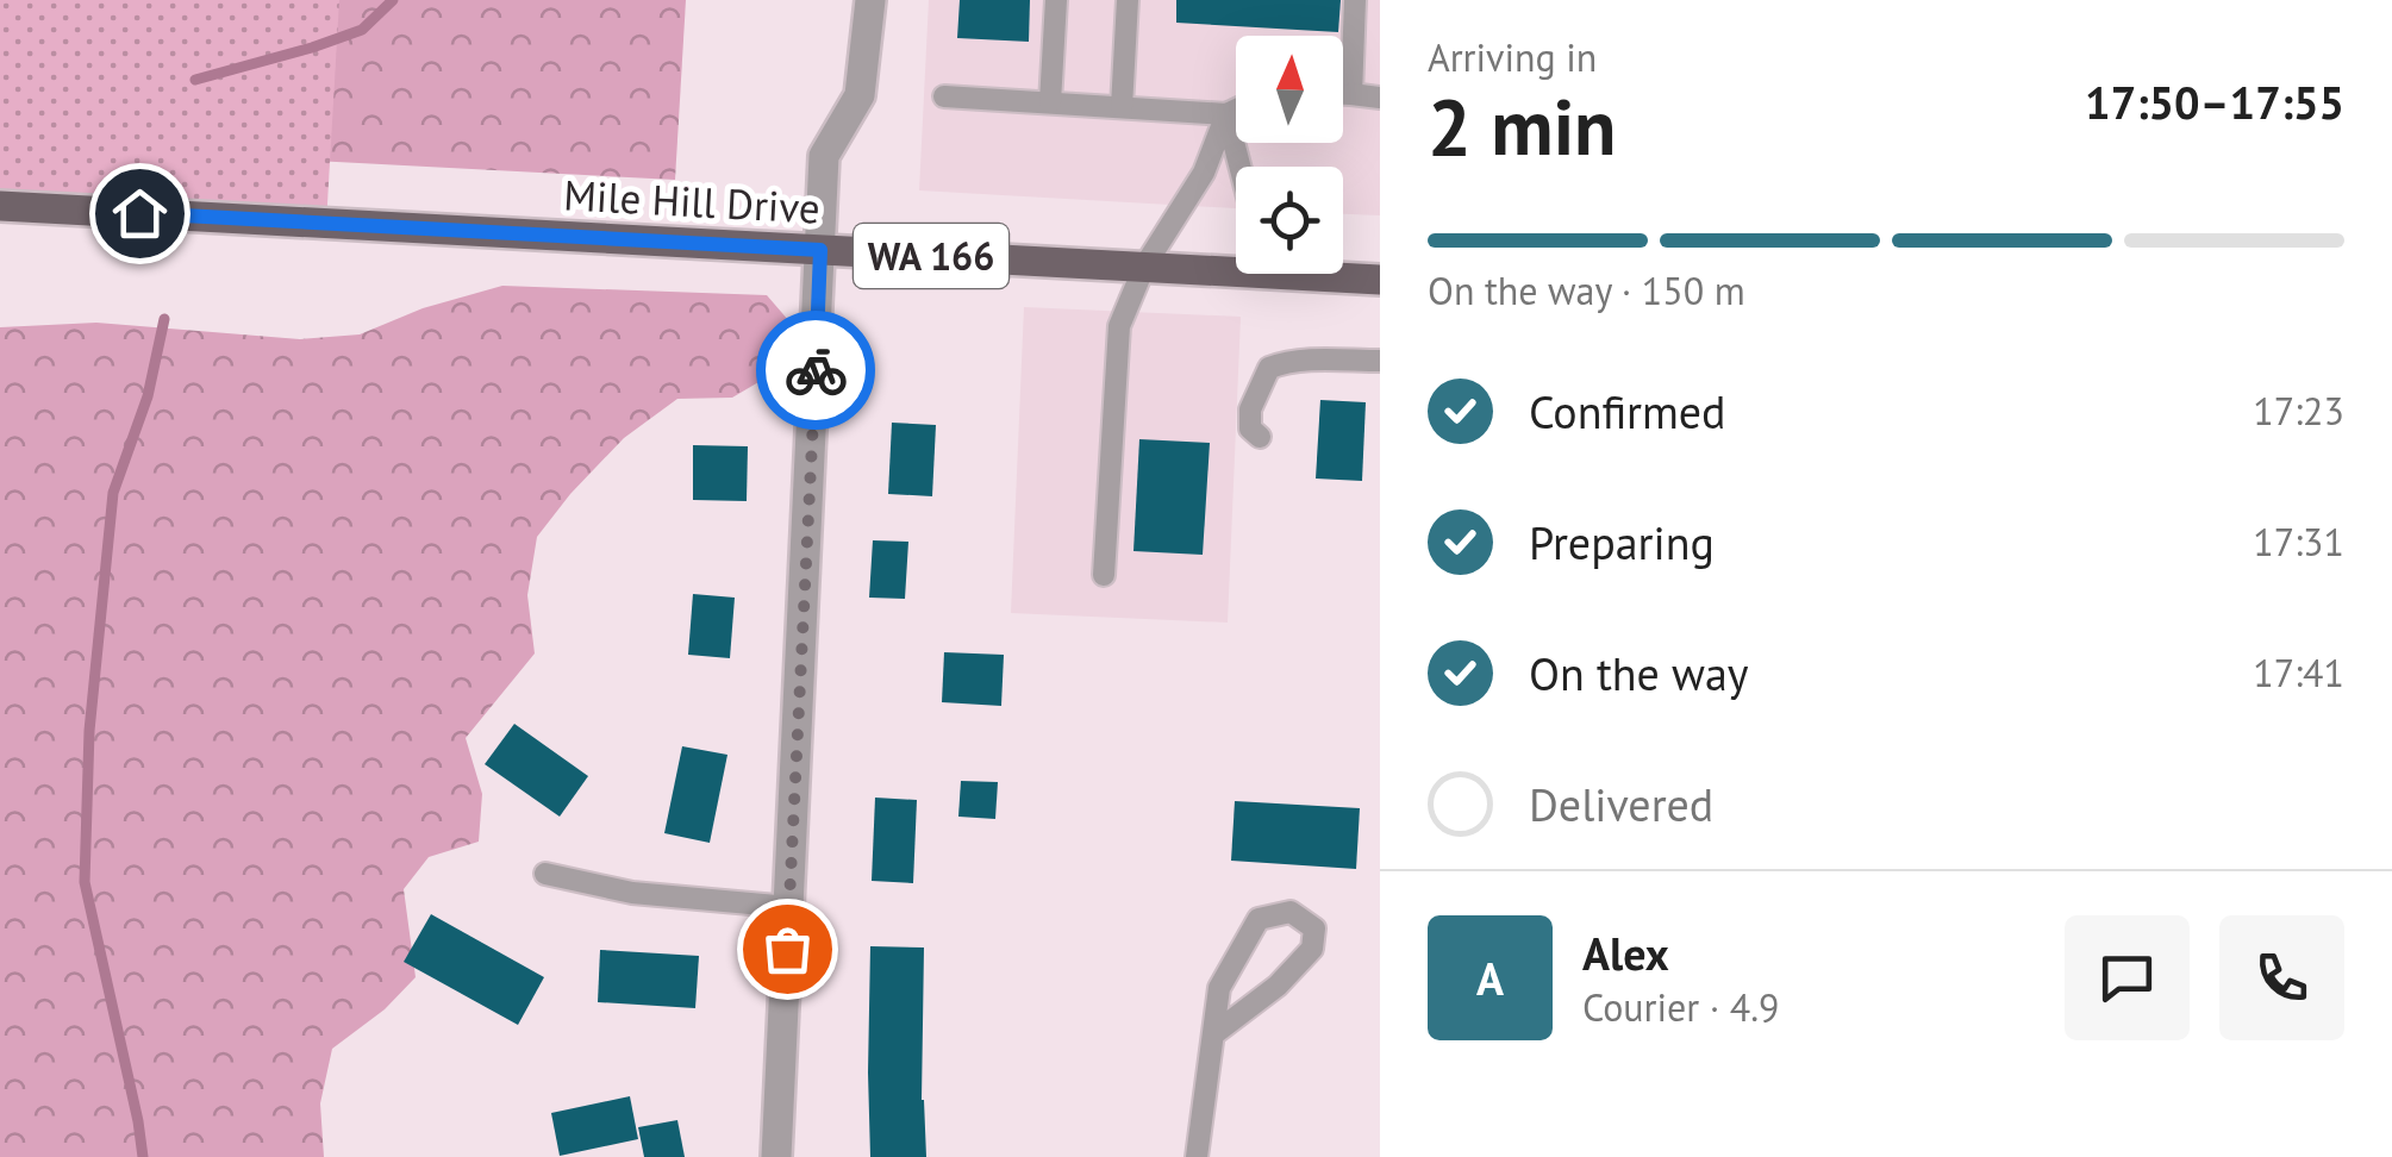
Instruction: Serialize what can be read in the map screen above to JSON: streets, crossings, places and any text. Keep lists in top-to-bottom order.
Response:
{
  "streets": {
    "main road": ["Mile Hill Drive", "WA 166"]
  },
  "north": "top",
  "page": {
    "heading": ["2 min", "Arriving in", "17:50–17:55"],
    "panel": ["Alex", "Courier · 4.9"],
    "bar": "On the way · 150 m",
    "list": [
      ["Confirmed", "17:23"],
      ["Preparing", "17:31"],
      ["On the way", "17:41"],
      "Delivered"
    ],
    "round": "A"
  }
}
